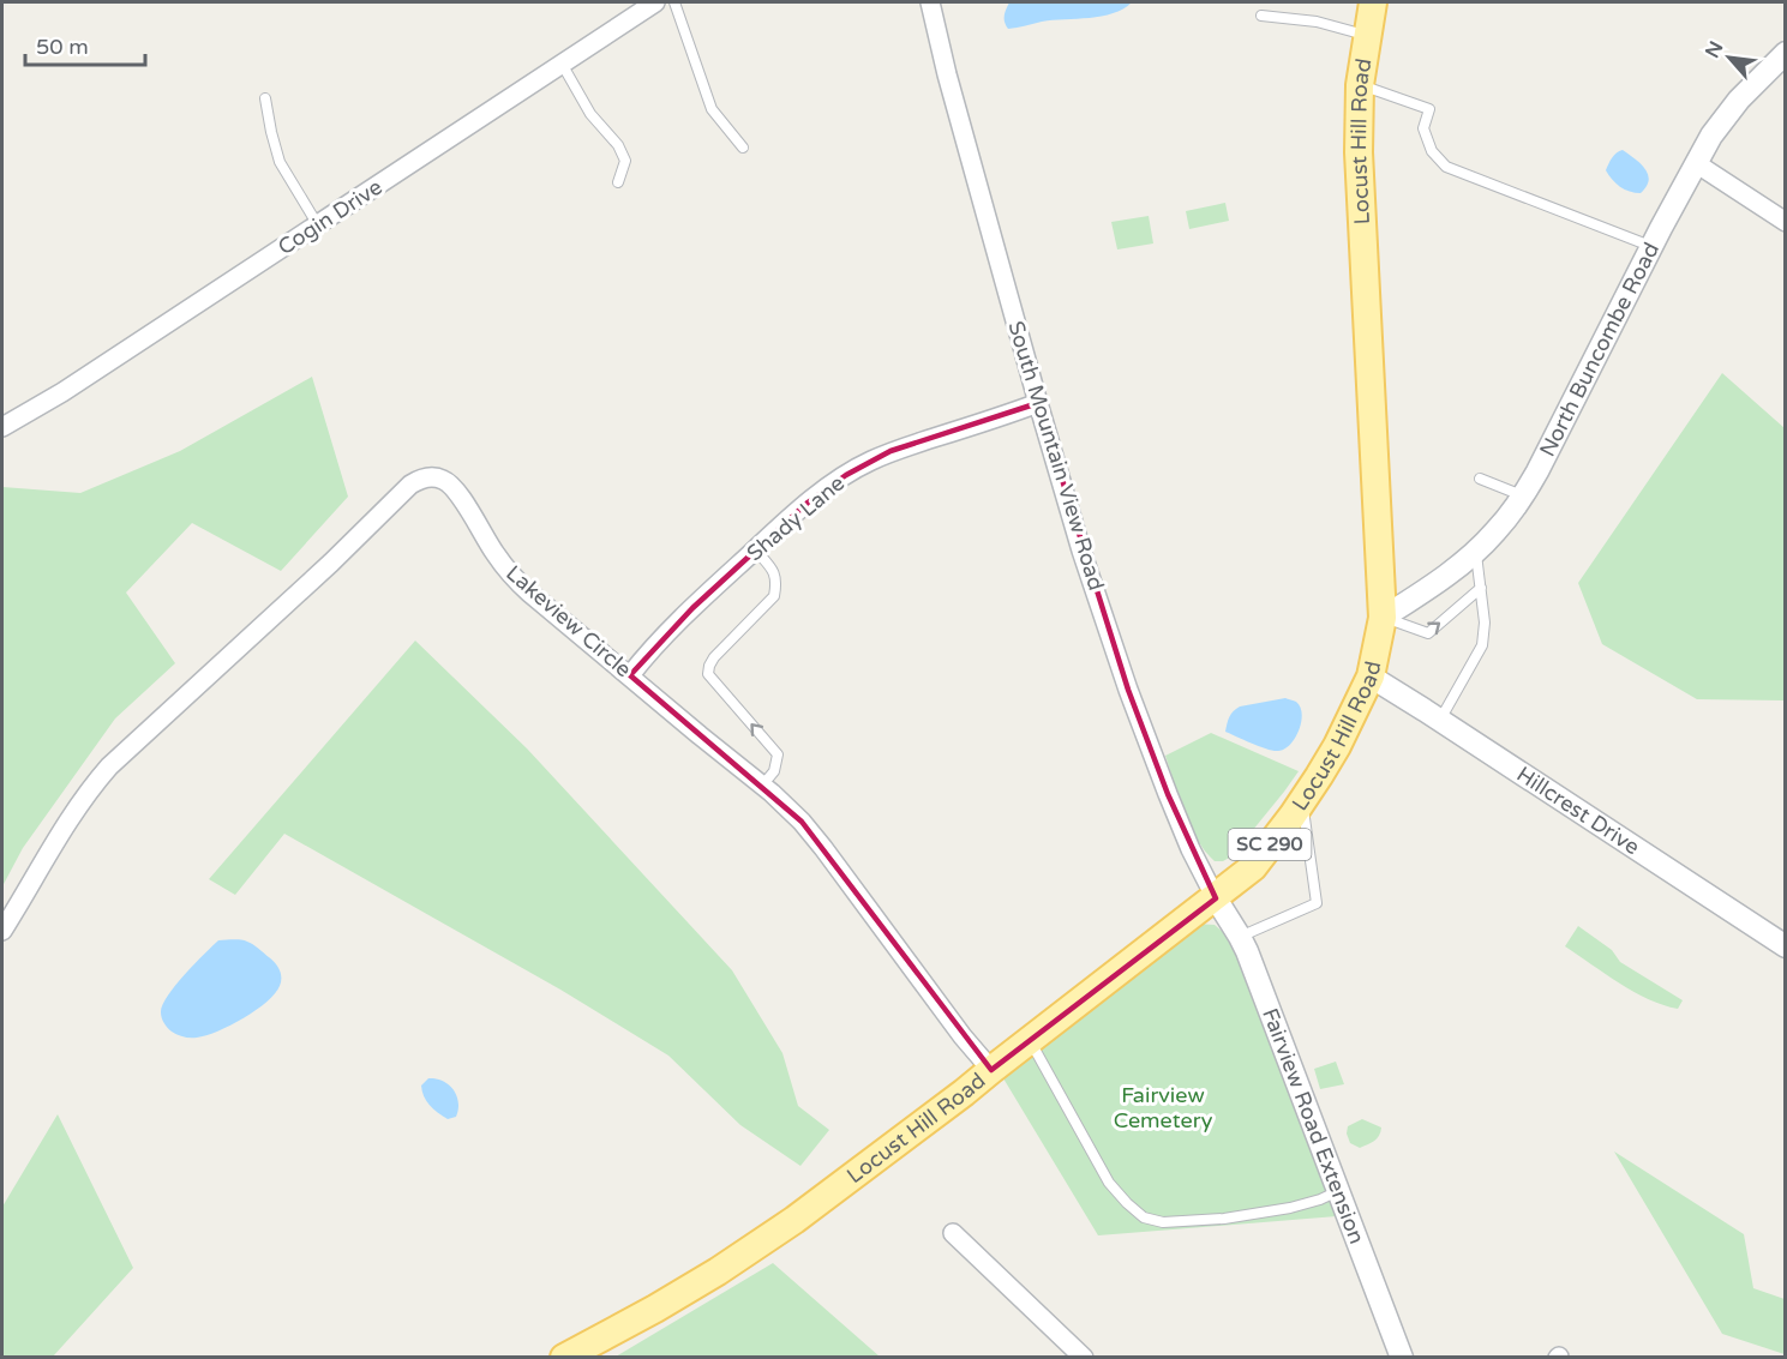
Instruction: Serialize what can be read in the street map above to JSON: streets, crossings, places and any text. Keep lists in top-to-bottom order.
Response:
{
  "streets": {
    "main road": ["Locust Hill Road", "SC 290"],
    "street": [
      "Cogin Drive",
      "North Buncombe Road",
      "South Mountain View Road",
      "Shady Lane",
      "Lakeview Circle",
      "Hillcrest Drive",
      "Fairview Road Extension"
    ]
  },
  "crossings": [
    ["Locust Hill Road", "North Buncombe Road"],
    ["Locust Hill Road", "South Mountain View Road"],
    ["Locust Hill Road", "Lakeview Circle"],
    ["Locust Hill Road", "Hillcrest Drive"],
    ["Locust Hill Road", "Fairview Road Extension"],
    ["South Mountain View Road", "Shady Lane"],
    ["South Mountain View Road", "Fairview Road Extension"],
    ["Shady Lane", "Lakeview Circle"]
  ],
  "parks": ["Fairview Cemetery"],
  "scale_bar": "50 m",
  "north": "top left"
}
